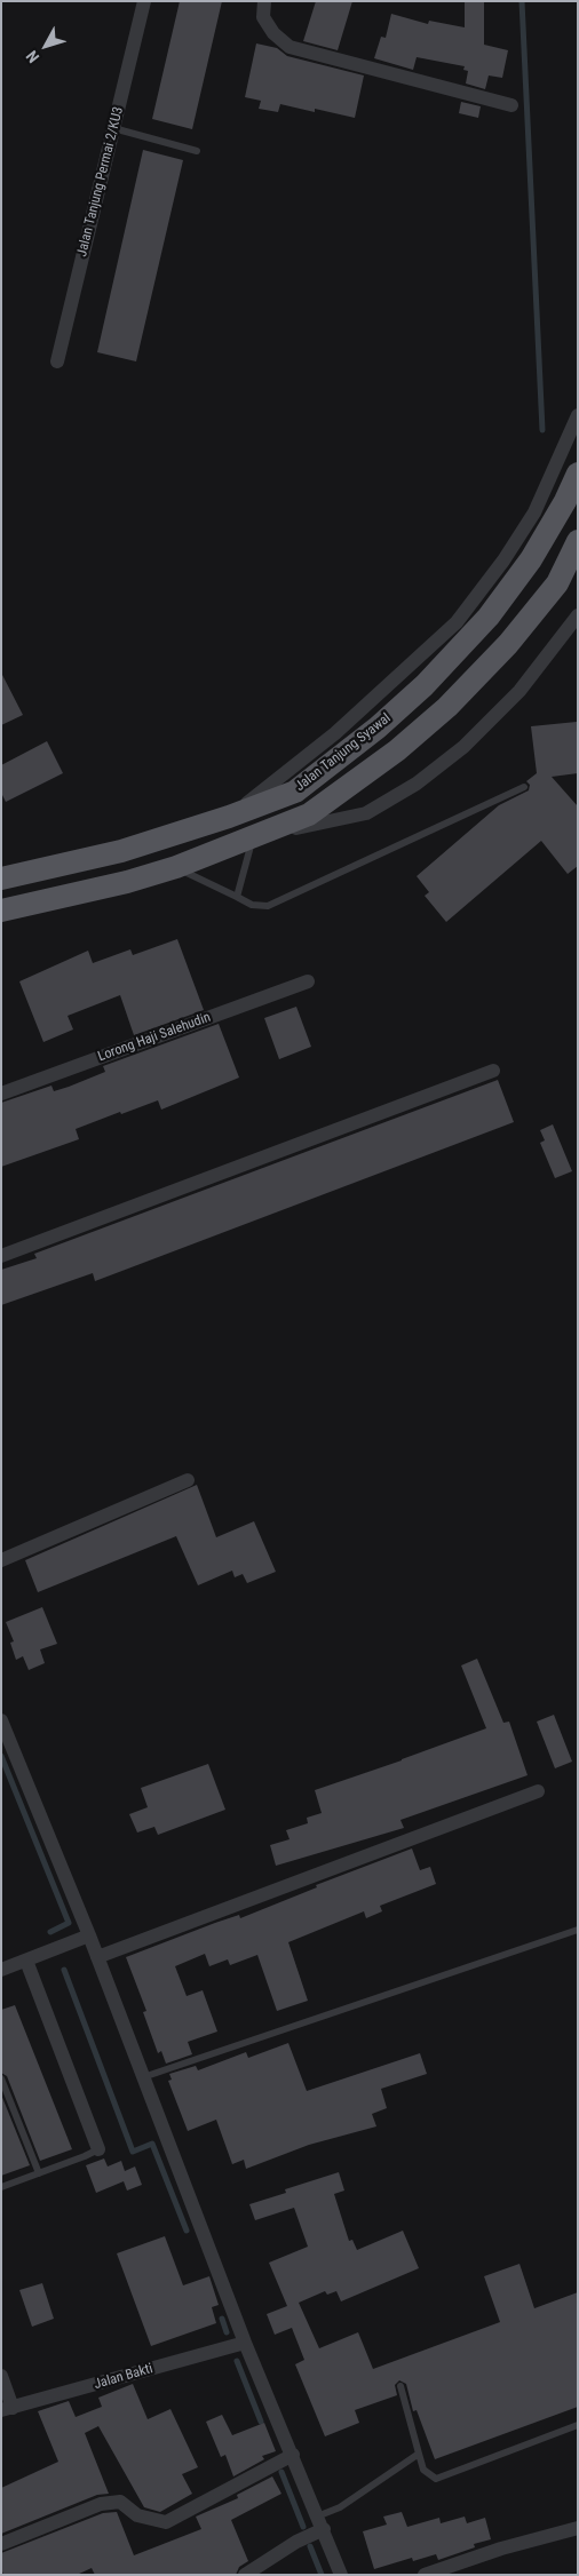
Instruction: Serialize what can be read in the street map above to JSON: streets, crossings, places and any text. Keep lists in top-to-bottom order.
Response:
{
  "streets": {
    "main road": ["Jalan Tanjung Syawal"],
    "street": ["Jalan Tanjung Permai 2/KU3", "Lorong Haji Salehudin", "Jalan Bakti"]
  },
  "north": "bottom left"
}
